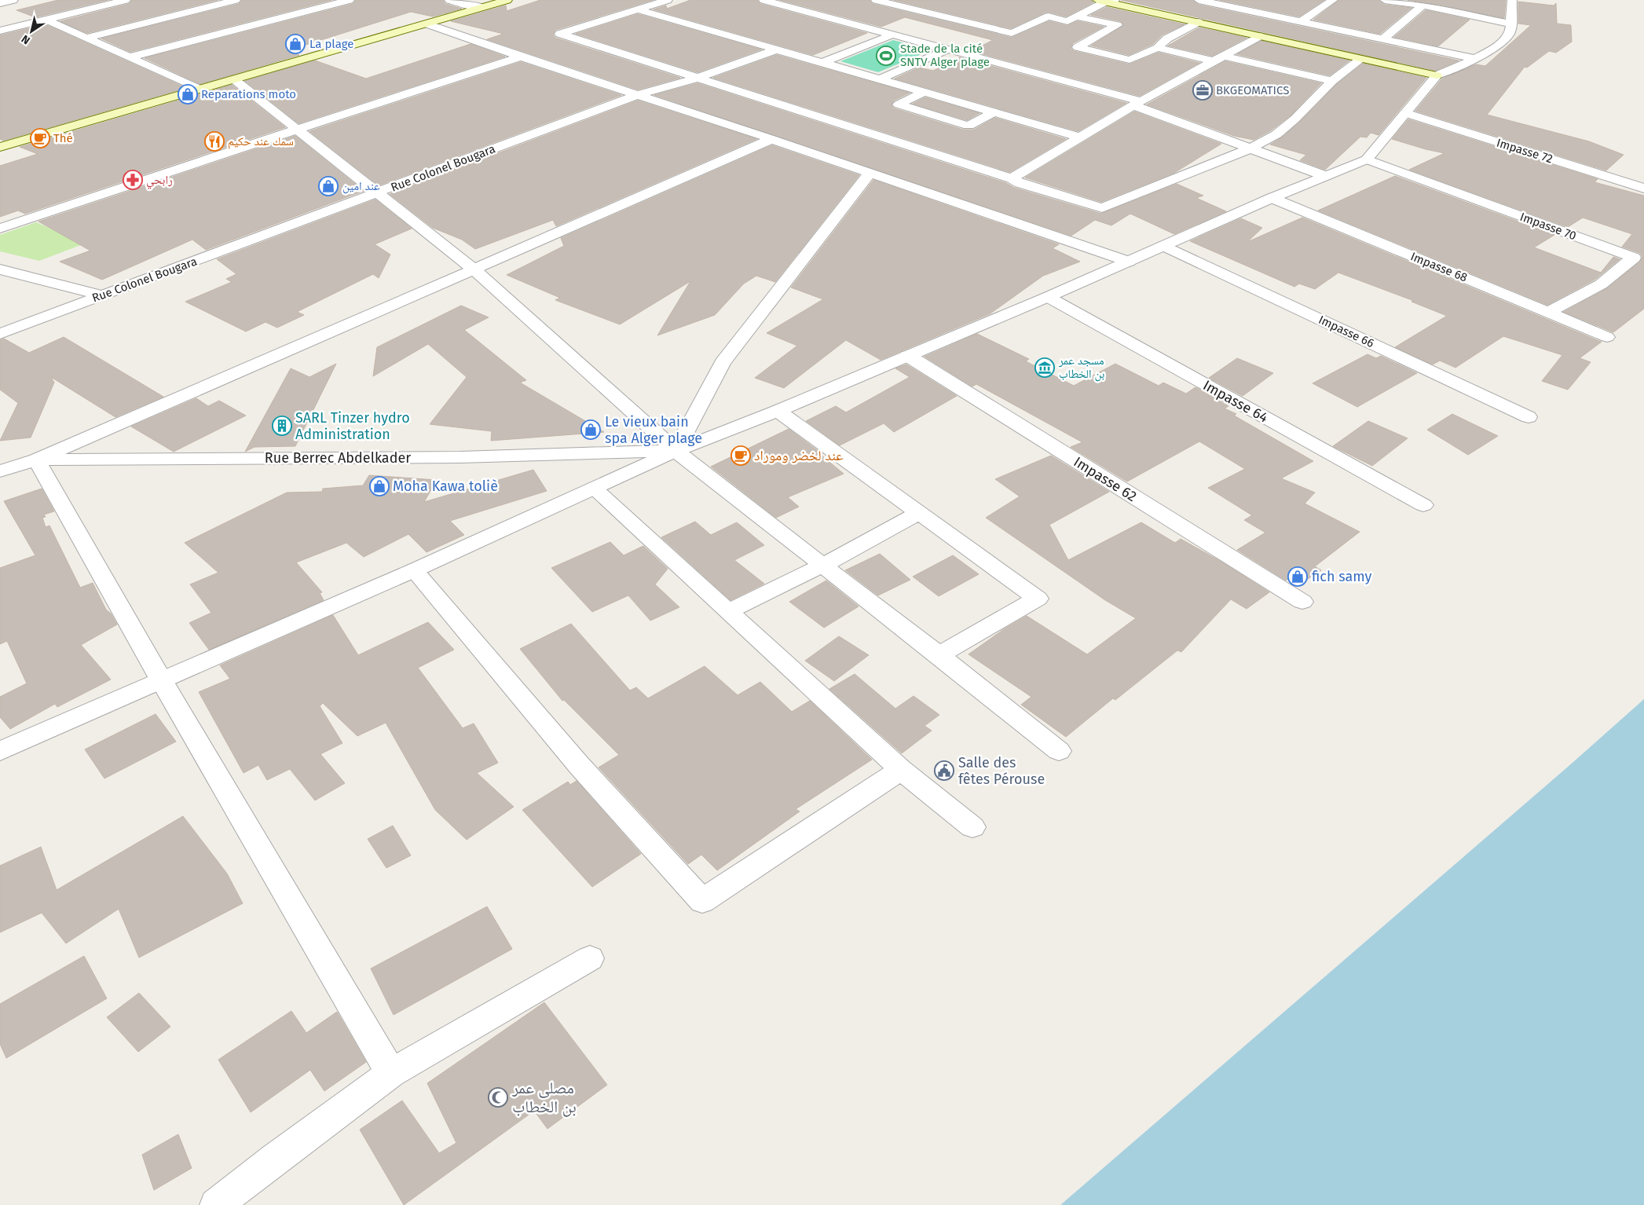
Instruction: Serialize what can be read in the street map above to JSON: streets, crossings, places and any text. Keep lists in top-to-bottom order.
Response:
{
  "streets": {
    "street": [
      "Impasse 72",
      "Rue Colonel Bougara",
      "Impasse 70",
      "Impasse 68",
      "Impasse 66",
      "Impasse 64",
      "Rue Berrec Abdelkader",
      "Impasse 62"
    ]
  },
  "crossings": [
    ["Impasse 70", "Impasse 68"]
  ],
  "places": {
    "shop": [
      "La plage",
      "Reparations moto",
      "عند امين",
      "Le vieux bain spa Alger plage",
      "Moha Kawa toliè",
      "fich samy"
    ],
    "sports": ["Stade de la cité SNTV Alger plage"],
    "office": ["BKGEOMATICS"],
    "cafe": ["Thé", "عند لخضر وموراد"],
    "restaurant": ["سمك عند حكيم"],
    "pharmacy": ["رابحي"],
    "museum": ["مسجد عمر بن الخطاب"],
    "building": ["SARL Tinzer hydro Administration"],
    "public building": ["Salle des fêtes Pérouse"],
    "mosque": ["مصلى عمر بن الخطاب"]
  },
  "north": "bottom left"
}
